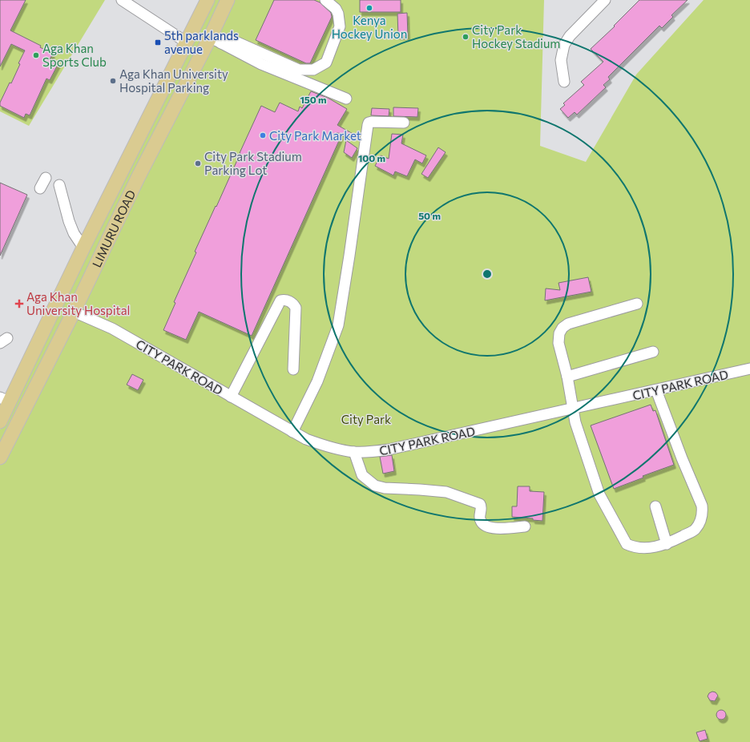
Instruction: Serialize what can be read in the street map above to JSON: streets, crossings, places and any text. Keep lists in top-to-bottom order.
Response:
{
  "streets": {
    "main road": ["LIMURU ROAD"],
    "street": ["CITY PARK ROAD"]
  },
  "crossings": [
    ["LIMURU ROAD", "CITY PARK ROAD"]
  ],
  "parks": ["City Park"],
  "places": {
    "other": [
      "Kenya Hockey Union",
      "City Park Hockey Stadium",
      "Aga Khan Sports Club",
      "Aga Khan University Hospital Parking",
      "City Park Market",
      "City Park Stadium Parking Lot"
    ],
    "transit": ["5th parklands avenue"],
    "health": ["Aga Khan University Hospital"]
  },
  "rings": ["150 m", "100 m", "50 m"]
}
